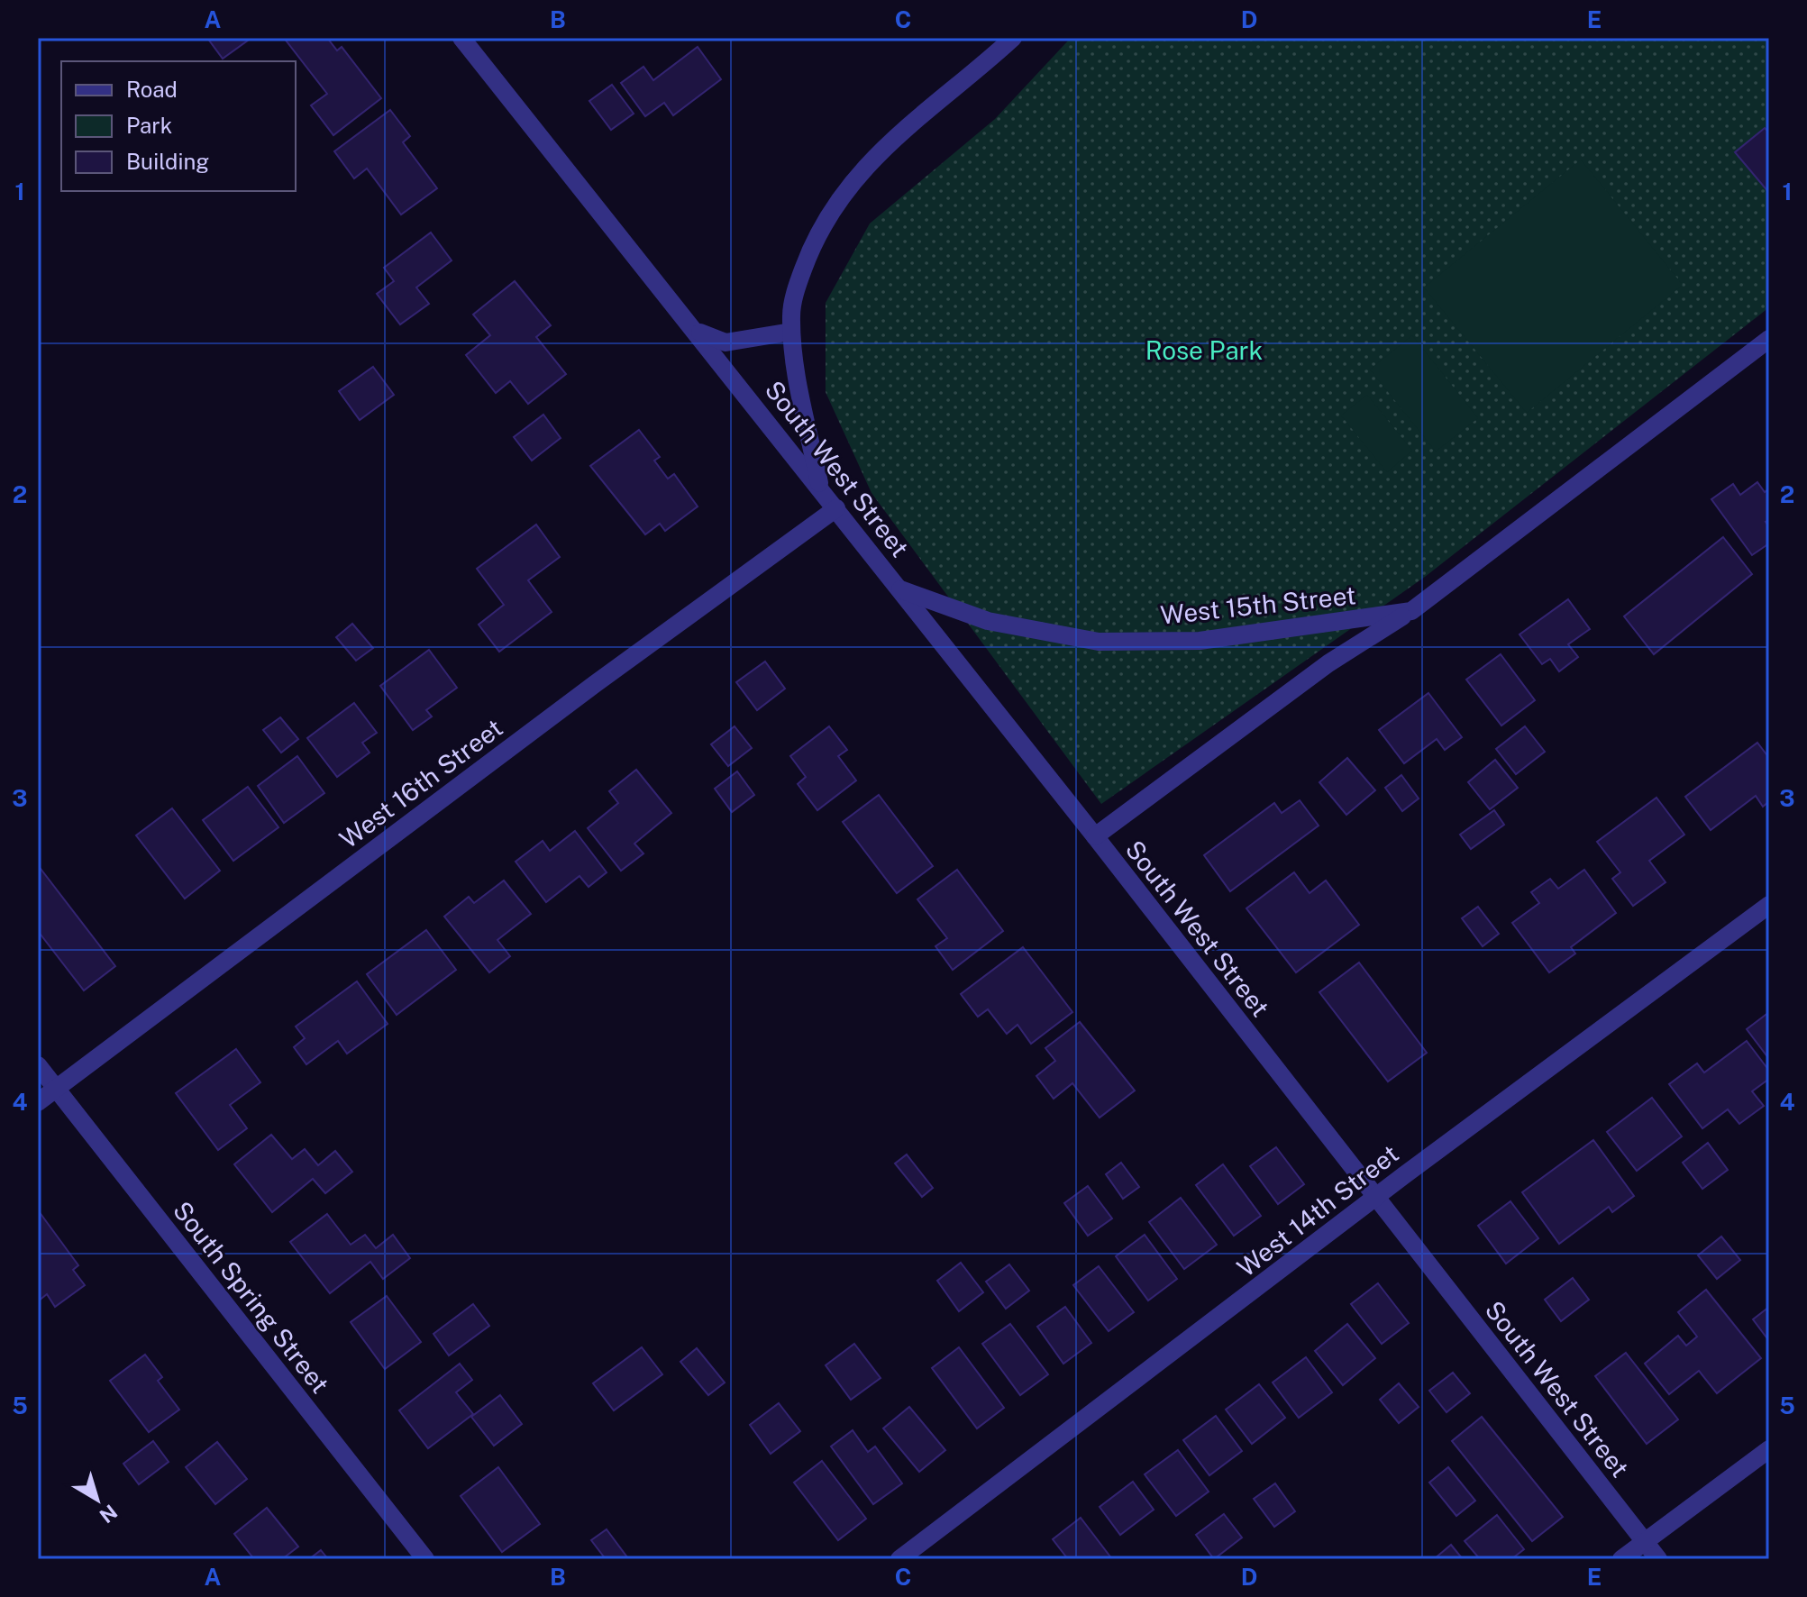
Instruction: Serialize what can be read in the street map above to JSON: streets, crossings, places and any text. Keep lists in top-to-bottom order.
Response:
{
  "streets": {
    "street": [
      "South West Street",
      "West 15th Street",
      "West 16th Street",
      "West 14th Street",
      "South Spring Street"
    ]
  },
  "crossings": [
    ["South West Street", "West 15th Street"],
    ["South West Street", "West 16th Street"],
    ["South West Street", "West 14th Street"],
    ["West 16th Street", "South Spring Street"]
  ],
  "parks": ["Rose Park"],
  "legend": ["Road", "Park", "Building"],
  "north": "bottom right",
  "grid": {
    "columns": [
      "A",
      "B",
      "C",
      "D",
      "E"
    ],
    "rows": [
      "1",
      "2",
      "3",
      "4",
      "5"
    ]
  }
}
